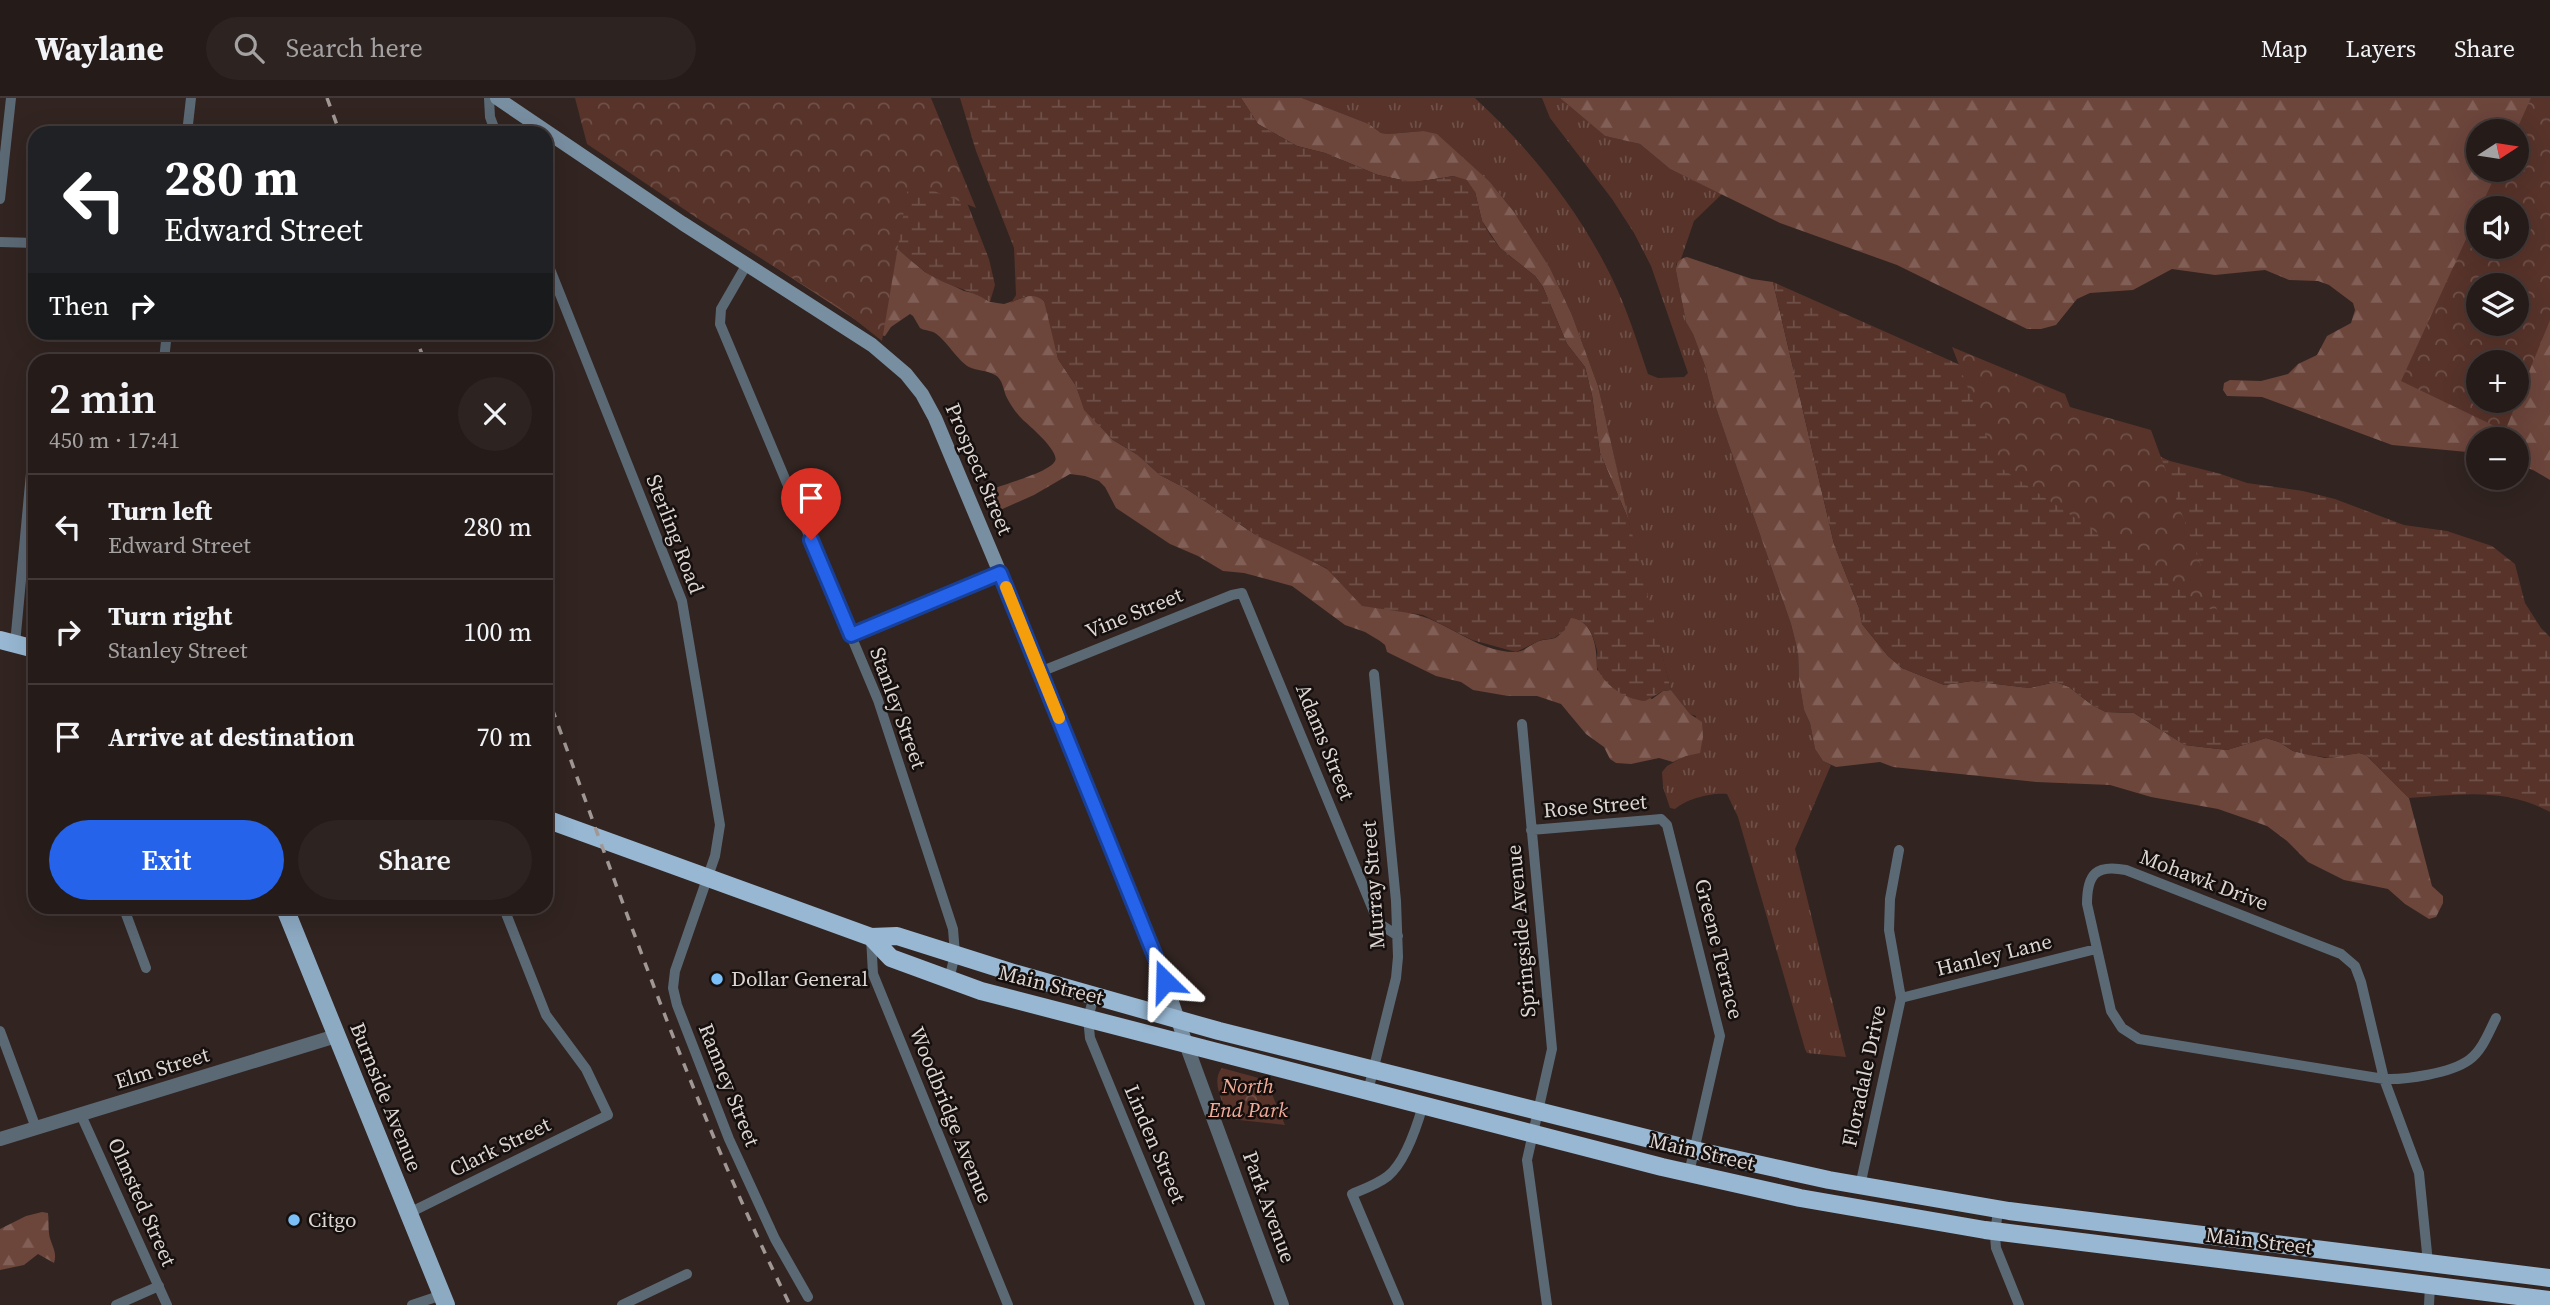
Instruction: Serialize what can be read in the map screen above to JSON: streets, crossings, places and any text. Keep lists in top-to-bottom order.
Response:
{
  "streets": {
    "highway": ["Main Street"],
    "main road": ["Prospect Street", "Burnside Avenue"],
    "street": [
      "Sterling Road",
      "Vine Street",
      "Stanley Street",
      "Adams Street",
      "Rose Street",
      "Mohawk Drive",
      "Murray Street",
      "Springside Avenue",
      "Greene Terrace",
      "Hanley Lane",
      "Elm Street",
      "Floradale Drive",
      "Ranney Street",
      "Woodbridge Avenue",
      "Linden Street",
      "Clark Street",
      "Olmsted Street",
      "Park Avenue"
    ]
  },
  "crossings": [
    ["Prospect Street", "Vine Street"],
    ["Prospect Street", "Stanley Street"],
    ["Prospect Street", "Main Street"],
    ["Prospect Street", "Park Avenue"],
    ["Sterling Road", "Main Street"],
    ["Sterling Road", "Ranney Street"],
    ["Vine Street", "Adams Street"],
    ["Stanley Street", "Main Street"],
    ["Adams Street", "Murray Street"],
    ["Rose Street", "Springside Avenue"],
    ["Rose Street", "Greene Terrace"],
    ["Mohawk Drive", "Hanley Lane"],
    ["Mohawk Drive", "Main Street"],
    ["Murray Street", "Main Street"],
    ["Springside Avenue", "Main Street"],
    ["Greene Terrace", "Main Street"],
    ["Hanley Lane", "Floradale Drive"],
    ["Main Street", "Floradale Drive"],
    ["Main Street", "Ranney Street"],
    ["Main Street", "Woodbridge Avenue"],
    ["Main Street", "Linden Street"],
    ["Main Street", "Park Avenue"],
    ["Elm Street", "Burnside Avenue"],
    ["Elm Street", "Olmsted Street"],
    ["Burnside Avenue", "Clark Street"]
  ],
  "parks": ["North End Park"],
  "places": ["Dollar General", "Citgo"],
  "north": "right",
  "page": {
    "header": "Waylane",
    "search": "Search here",
    "nav": ["Map", "Layers", "Share"],
    "map_buttons": ["+", "−"],
    "turn": ["280 m", "Edward Street"],
    "then": "Then",
    "heading": ["2 min", "450 m · 17:41"],
    "list": [
      {
        "name": "Turn left",
        "note": "Edward Street",
        "value": "280 m"
      },
      {
        "name": "Turn right",
        "note": "Stanley Street",
        "value": "100 m"
      },
      {
        "name": "Arrive at destination",
        "value": "70 m"
      }
    ],
    "buttons": ["Exit", "Share"]
  }
}
